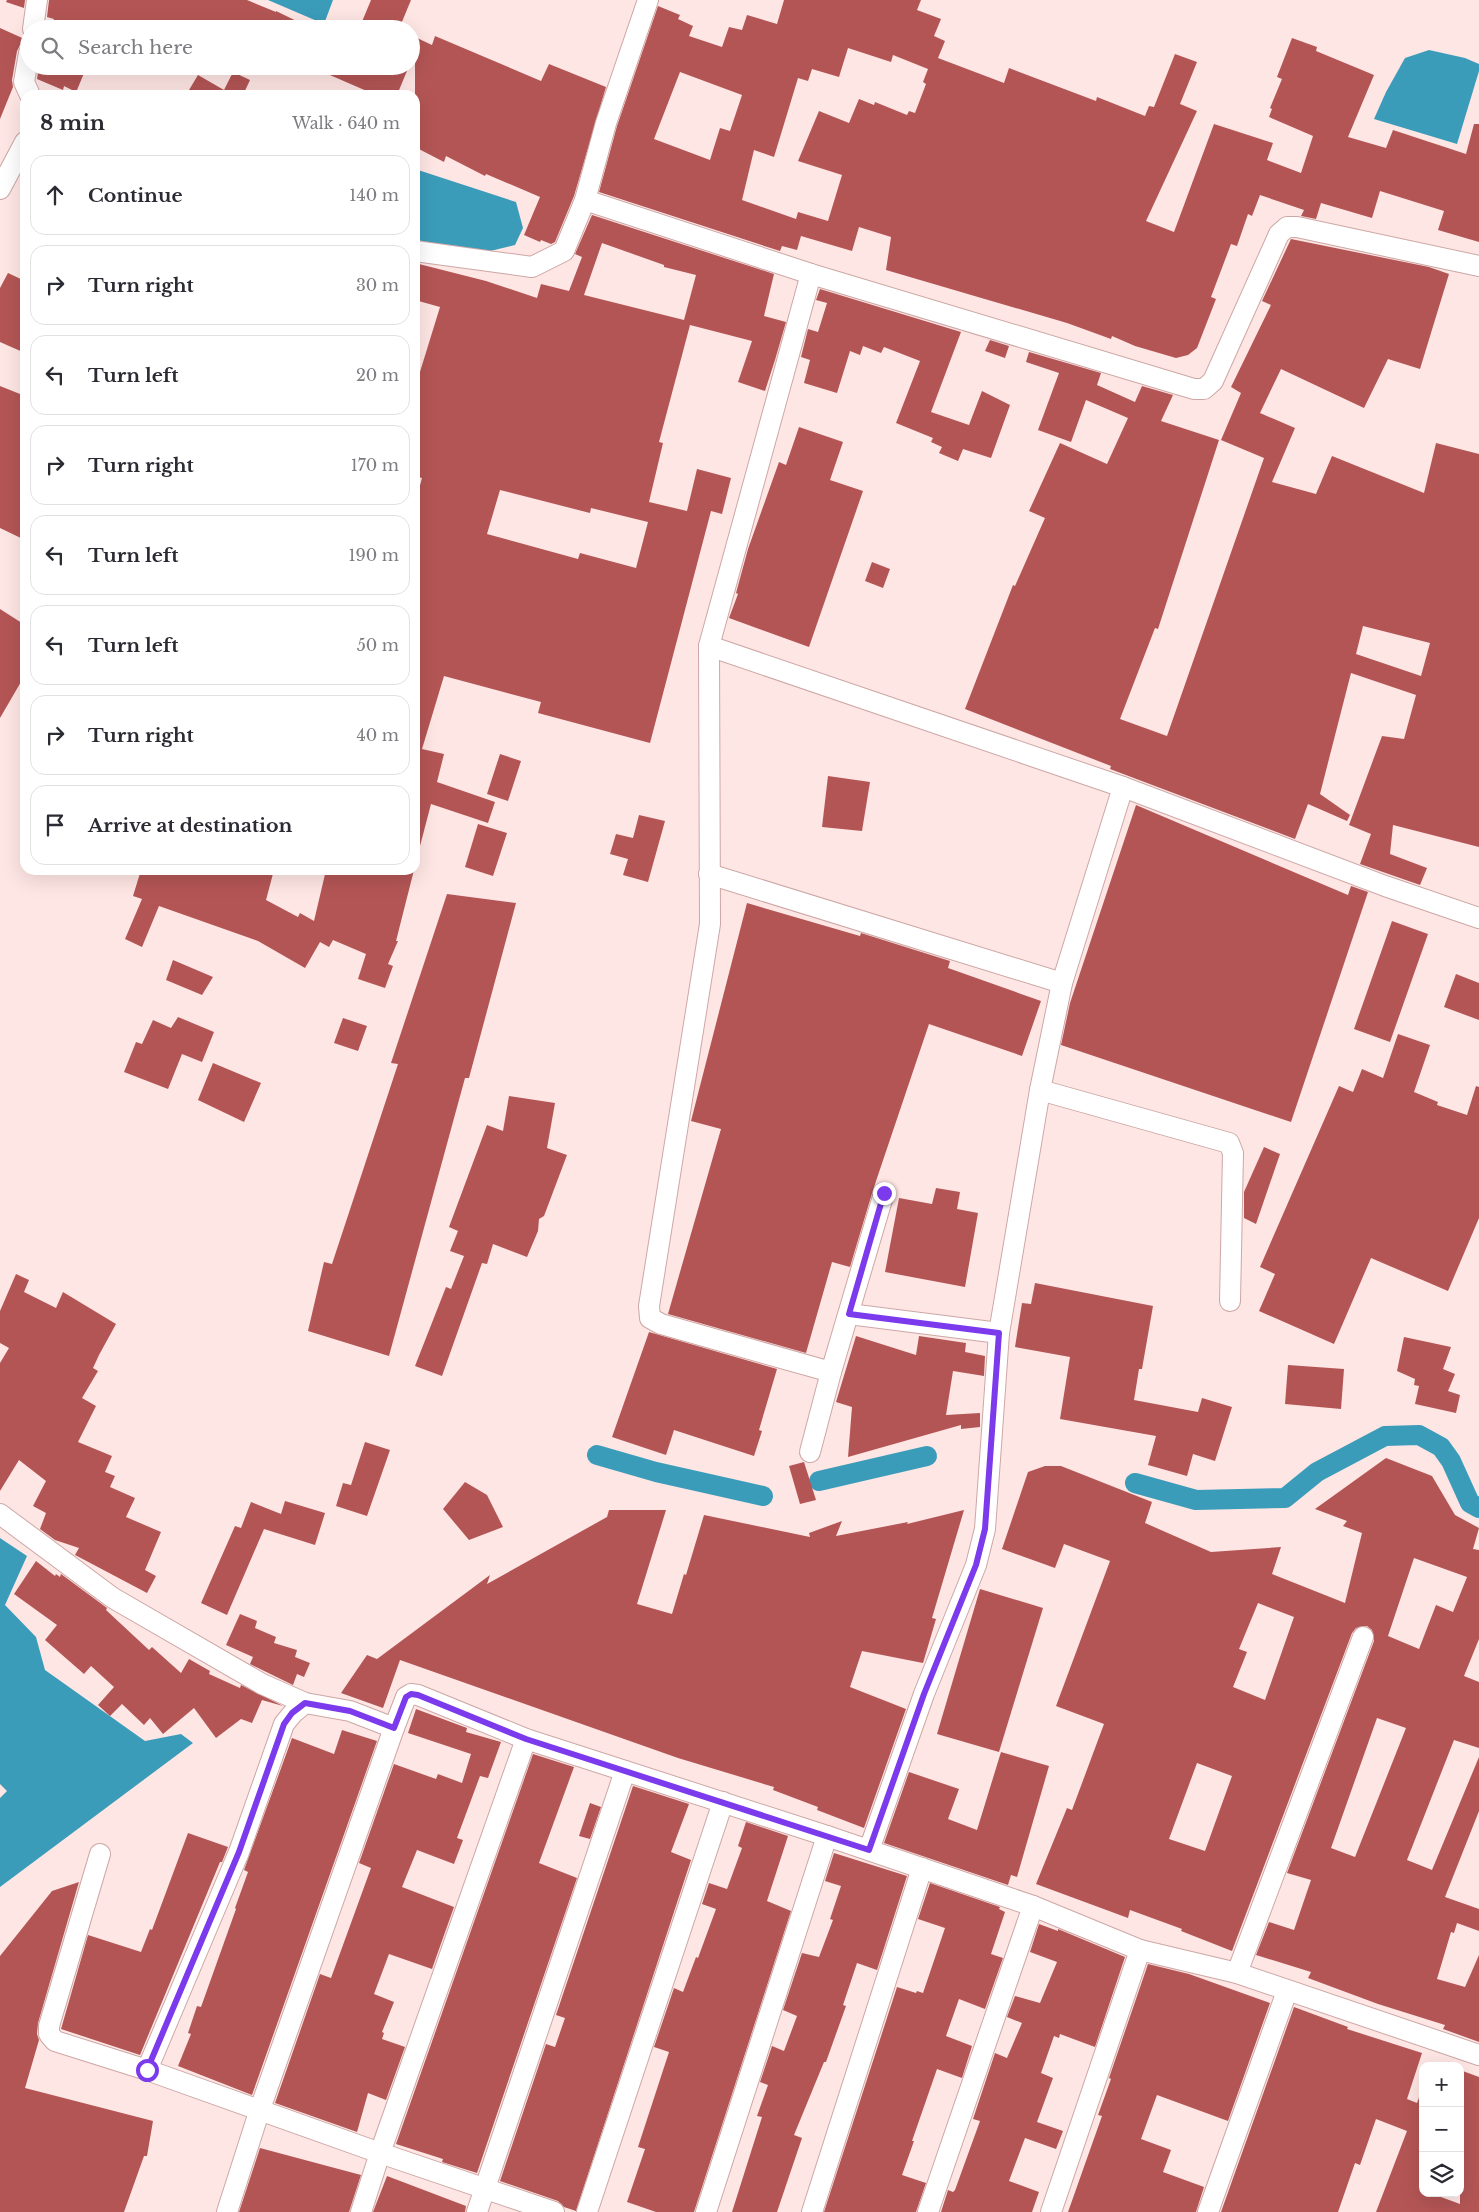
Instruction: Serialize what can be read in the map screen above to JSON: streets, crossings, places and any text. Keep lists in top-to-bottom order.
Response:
{
  "page": {
    "search": "Search here",
    "heading": ["8 min", "Walk · 640 m"],
    "list": [
      ["Continue", "140 m"],
      ["Turn right", "30 m"],
      ["Turn left", "20 m"],
      ["Turn right", "170 m"],
      ["Turn left", "190 m"],
      ["Turn left", "50 m"],
      ["Turn right", "40 m"],
      "Arrive at destination"
    ],
    "map_buttons": ["+", "−"]
  }
}
